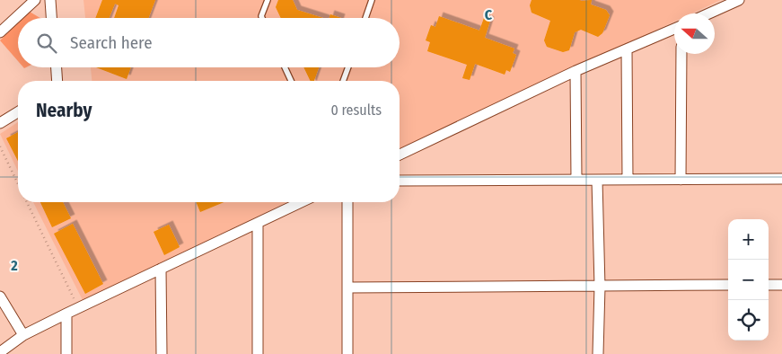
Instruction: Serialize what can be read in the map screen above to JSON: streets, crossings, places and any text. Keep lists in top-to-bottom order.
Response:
{
  "north": "left",
  "page": {
    "search": "Search here",
    "heading": ["Nearby", "0 results"],
    "map_buttons": ["+", "−"]
  },
  "grid": {
    "columns": ["C"],
    "rows": ["2"]
  }
}
